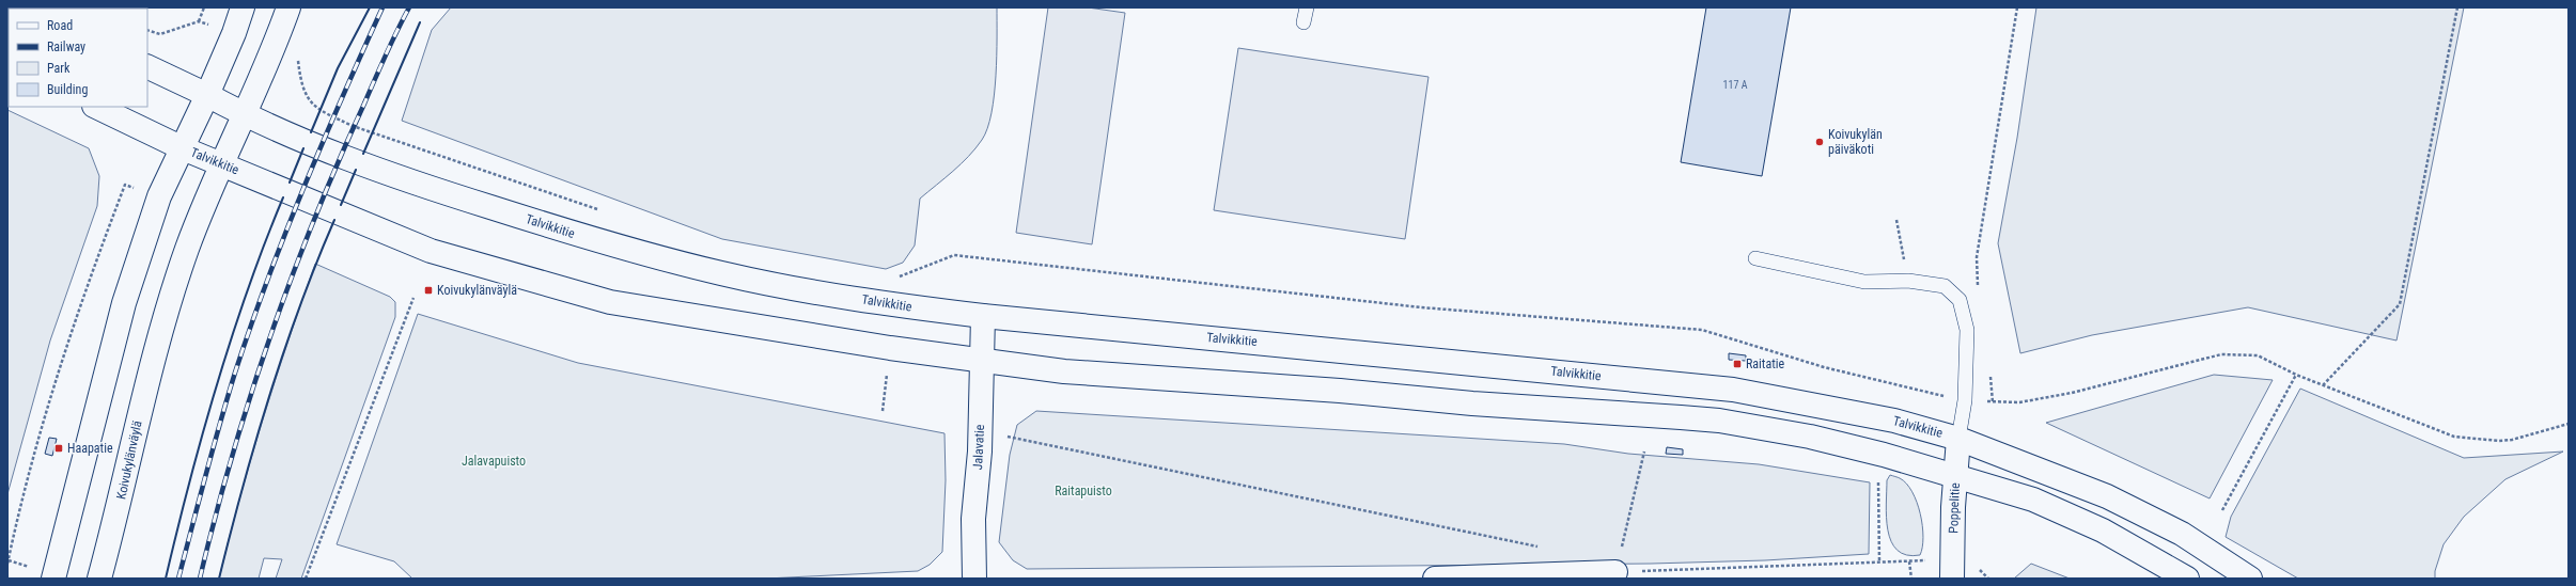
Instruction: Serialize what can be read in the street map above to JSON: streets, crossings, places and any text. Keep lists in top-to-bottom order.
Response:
{
  "streets": {
    "main road": [
      "Talvikkitie",
      "Jalavatie",
      "Koivukylänväylä",
      "Poppelitie"
    ]
  },
  "crossings": [
    ["Talvikkitie", "Jalavatie"],
    ["Talvikkitie", "Koivukylänväylä"],
    ["Talvikkitie", "Poppelitie"]
  ],
  "parks": ["Jalavapuisto", "Raitapuisto"],
  "places": {
    "other": ["Koivukylän päiväkoti"],
    "transit": ["Koivukylänväylä", "Raitatie", "Haapatie"]
  },
  "house_numbers": ["117 A"],
  "legend": [
    "Road",
    "Railway",
    "Park",
    "Building"
  ]
}
